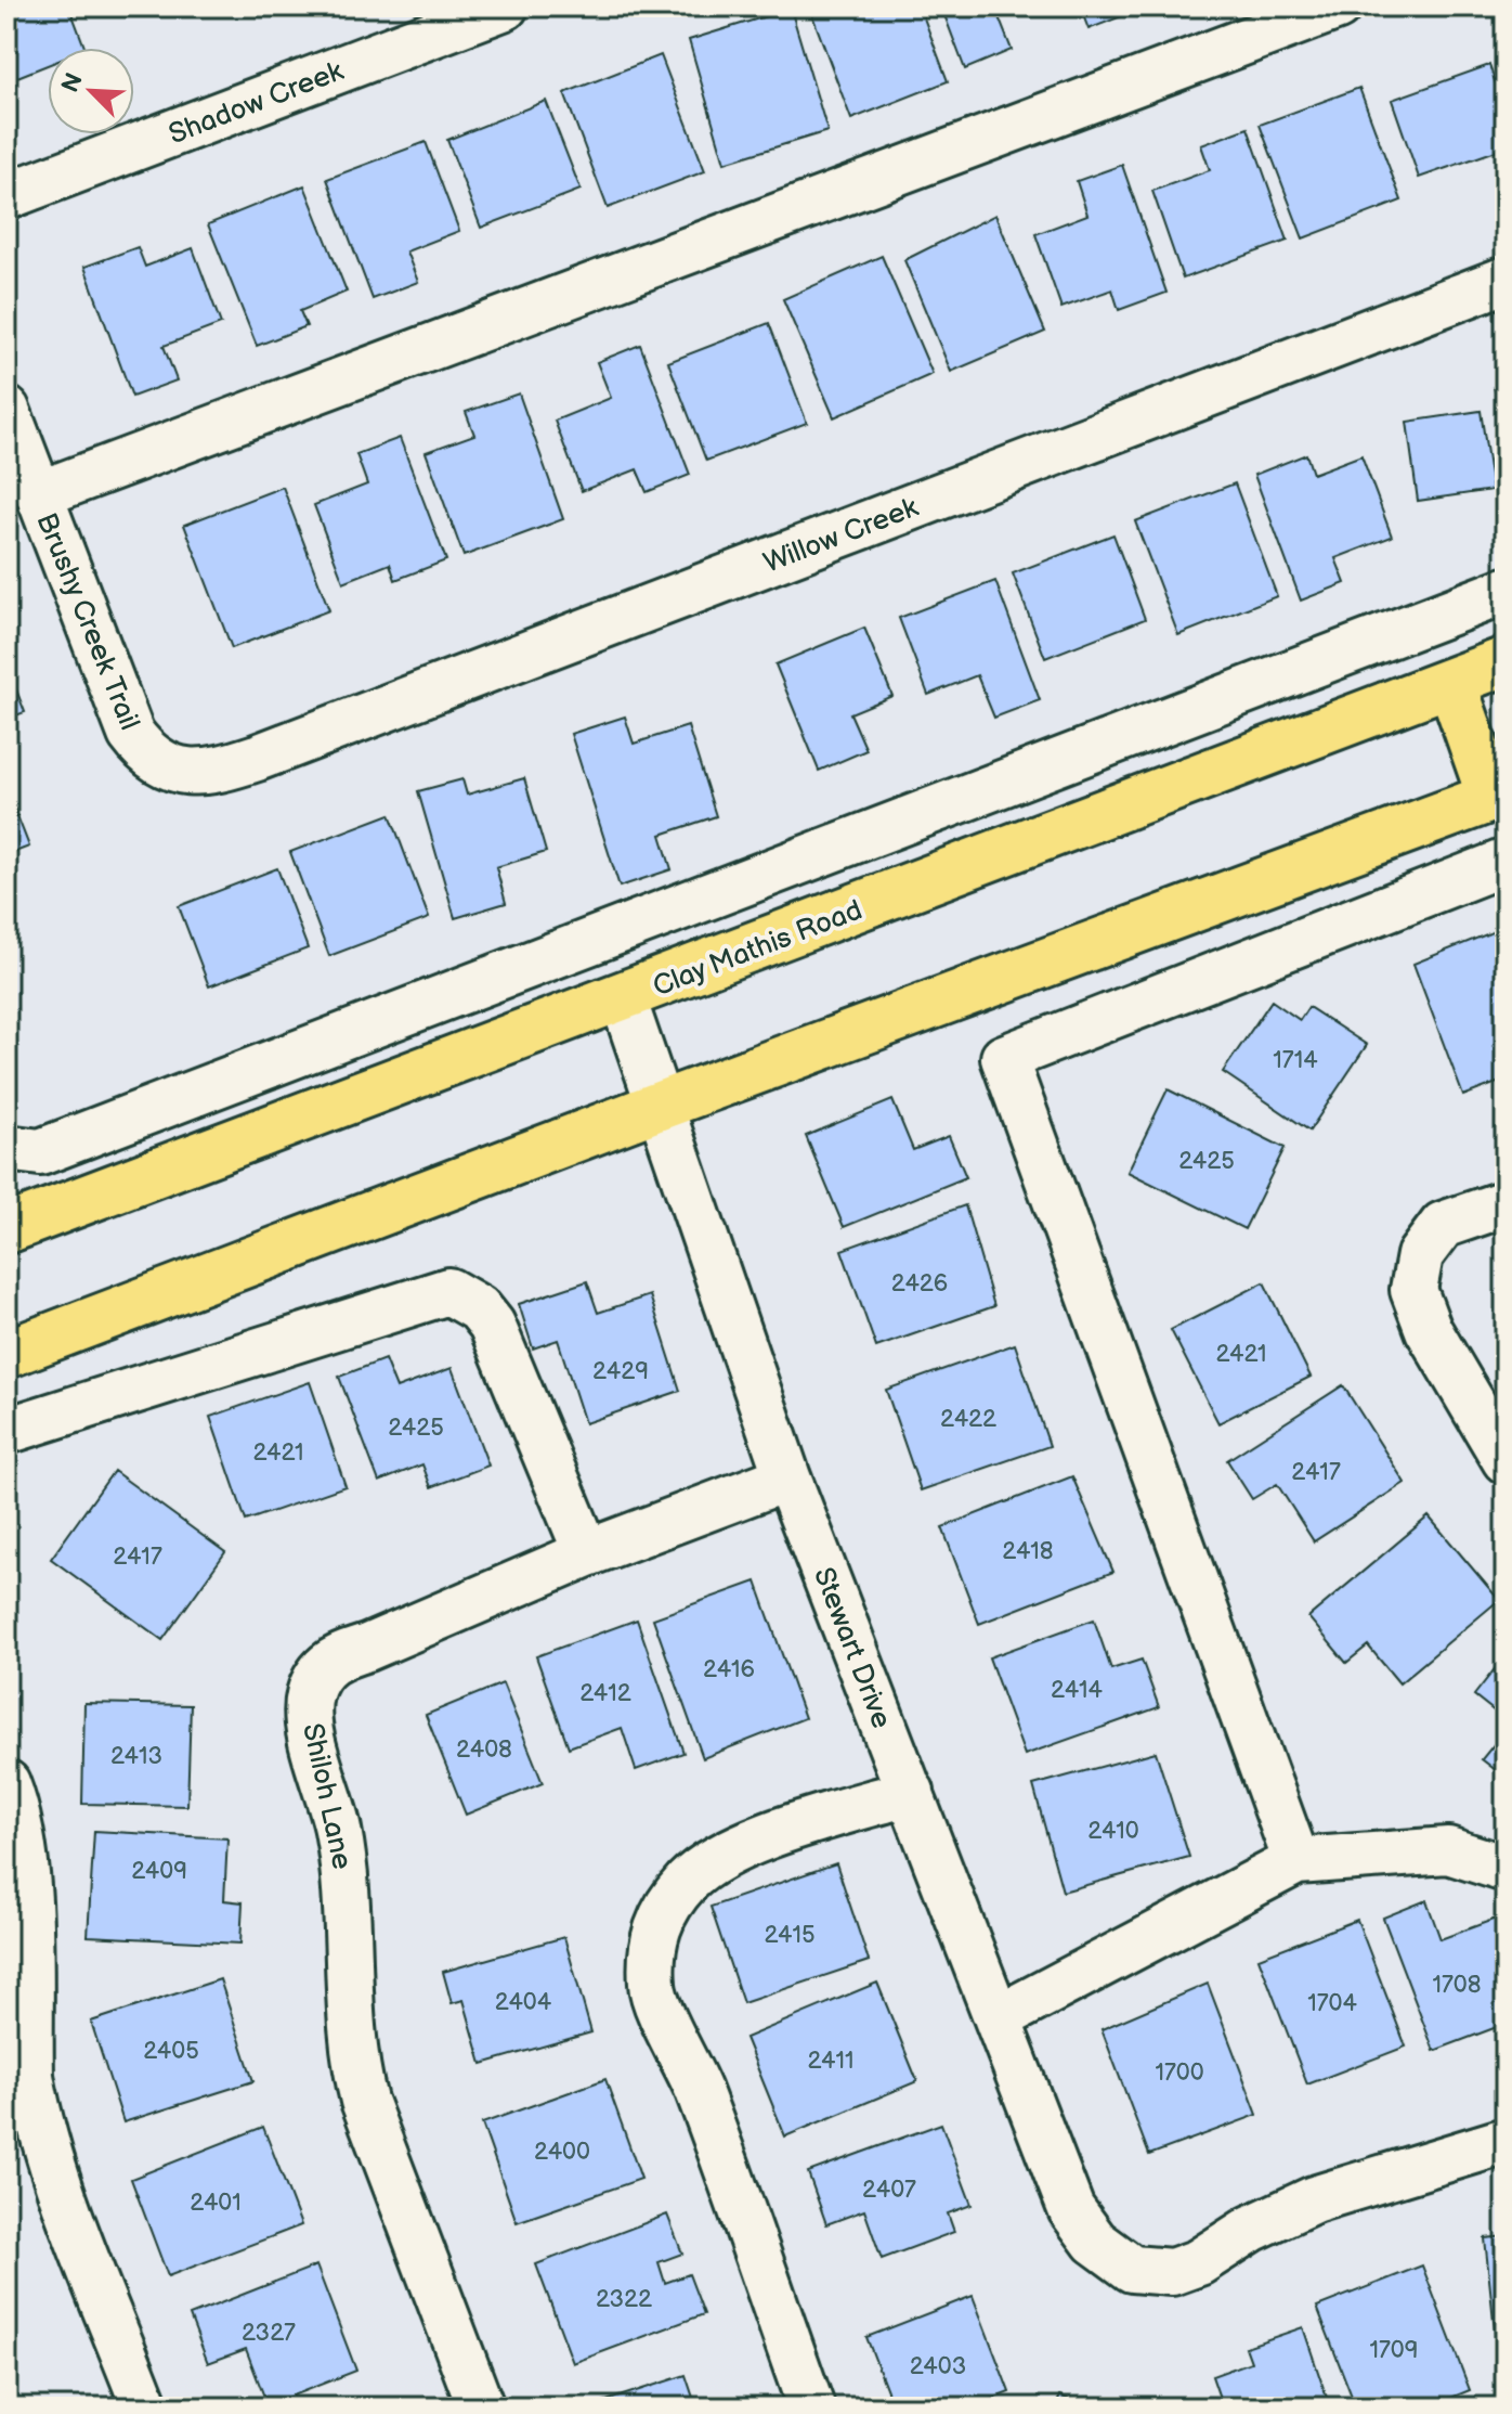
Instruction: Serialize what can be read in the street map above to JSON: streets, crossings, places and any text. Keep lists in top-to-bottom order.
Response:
{
  "streets": {
    "main road": ["Clay Mathis Road"],
    "street": [
      "Shadow Creek",
      "Willow Creek",
      "Brushy Creek Trail",
      "Stewart Drive",
      "Shiloh Lane"
    ]
  },
  "crossings": [
    ["Willow Creek", "Brushy Creek Trail"],
    ["Clay Mathis Road", "Stewart Drive"],
    ["Stewart Drive", "Shiloh Lane"]
  ],
  "house_numbers": [
    "1714",
    "2425",
    "2426",
    "2421",
    "2429",
    "2422",
    "2425",
    "2421",
    "2417",
    "2418",
    "2417",
    "2416",
    "2414",
    "2412",
    "2408",
    "2413",
    "2410",
    "2409",
    "2415",
    "1708",
    "2404",
    "1704",
    "2405",
    "2411",
    "1700",
    "2400",
    "2407",
    "2401",
    "2322",
    "2327",
    "1709",
    "2403"
  ],
  "north": "top left"
}
